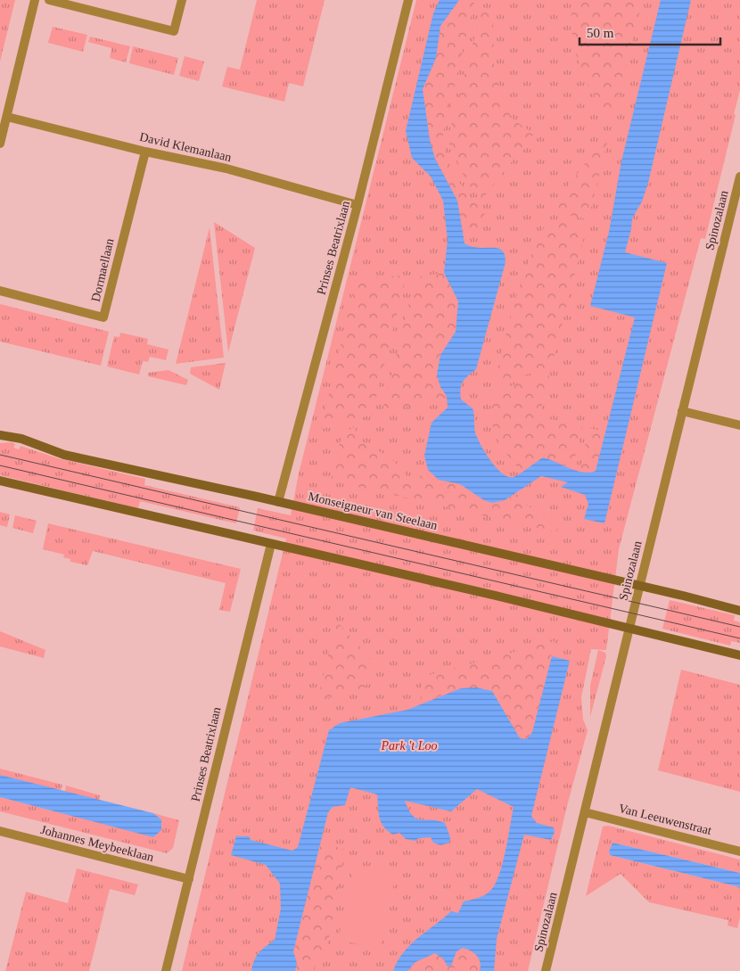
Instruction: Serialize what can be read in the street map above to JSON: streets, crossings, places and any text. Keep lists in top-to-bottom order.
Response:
{
  "streets": {
    "main road": ["Monseigneur van Steelaan"],
    "street": [
      "David Klemanlaan",
      "Spinozalaan",
      "Prinses Beatrixlaan",
      "Dormaellaan",
      "Van Leeuwenstraat",
      "Johannes Meybeeklaan"
    ]
  },
  "crossings": [
    ["David Klemanlaan", "Prinses Beatrixlaan"],
    ["David Klemanlaan", "Dormaellaan"],
    ["Spinozalaan", "Monseigneur van Steelaan"],
    ["Spinozalaan", "Van Leeuwenstraat"],
    ["Prinses Beatrixlaan", "Monseigneur van Steelaan"],
    ["Prinses Beatrixlaan", "Johannes Meybeeklaan"]
  ],
  "parks": ["Park 't Loo"],
  "scale_bar": "50 m"
}
